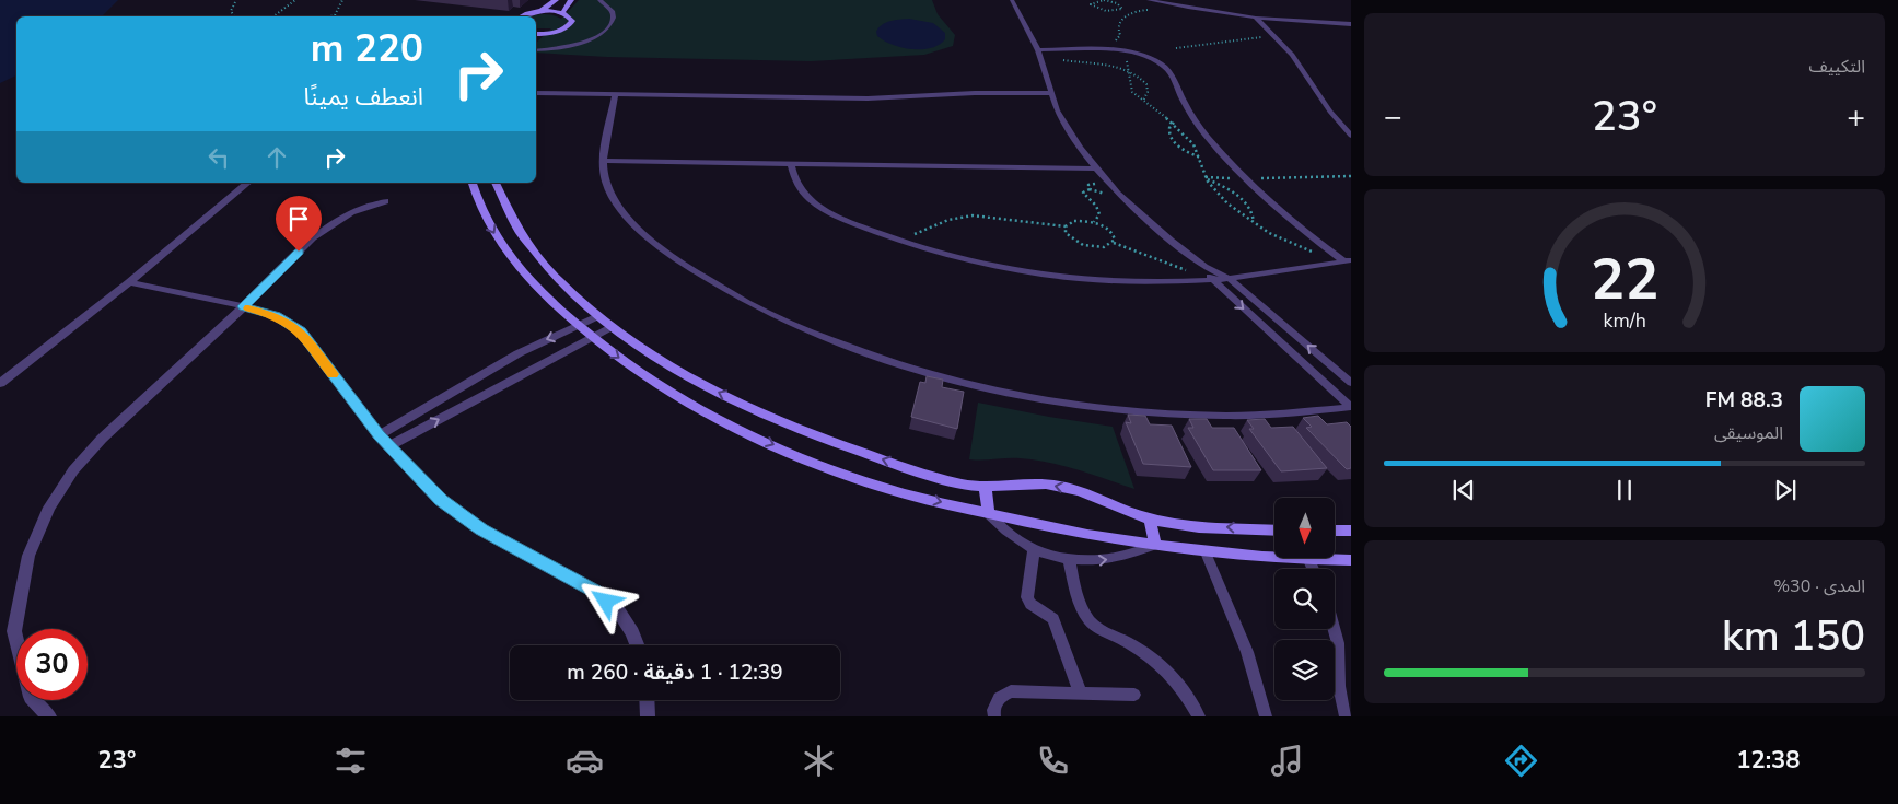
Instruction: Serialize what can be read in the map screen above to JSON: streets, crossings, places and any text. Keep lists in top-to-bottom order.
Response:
{
  "north": "bottom",
  "page": {
    "tile": [
      "التكييف",
      ["المدى · 30%", "150 km"]
    ],
    "turn": ["220 m", "انعطف يمينًا"],
    "heat": ["−", "23°", "+"],
    "song": ["88.3 FM", "الموسيقى"],
    "limit": "30",
    "trip": "12:39 · 1 دقيقة · 260 m",
    "tabs": ["12:38", "23°"],
    "gauge": ["22", "km/h"]
  }
}
